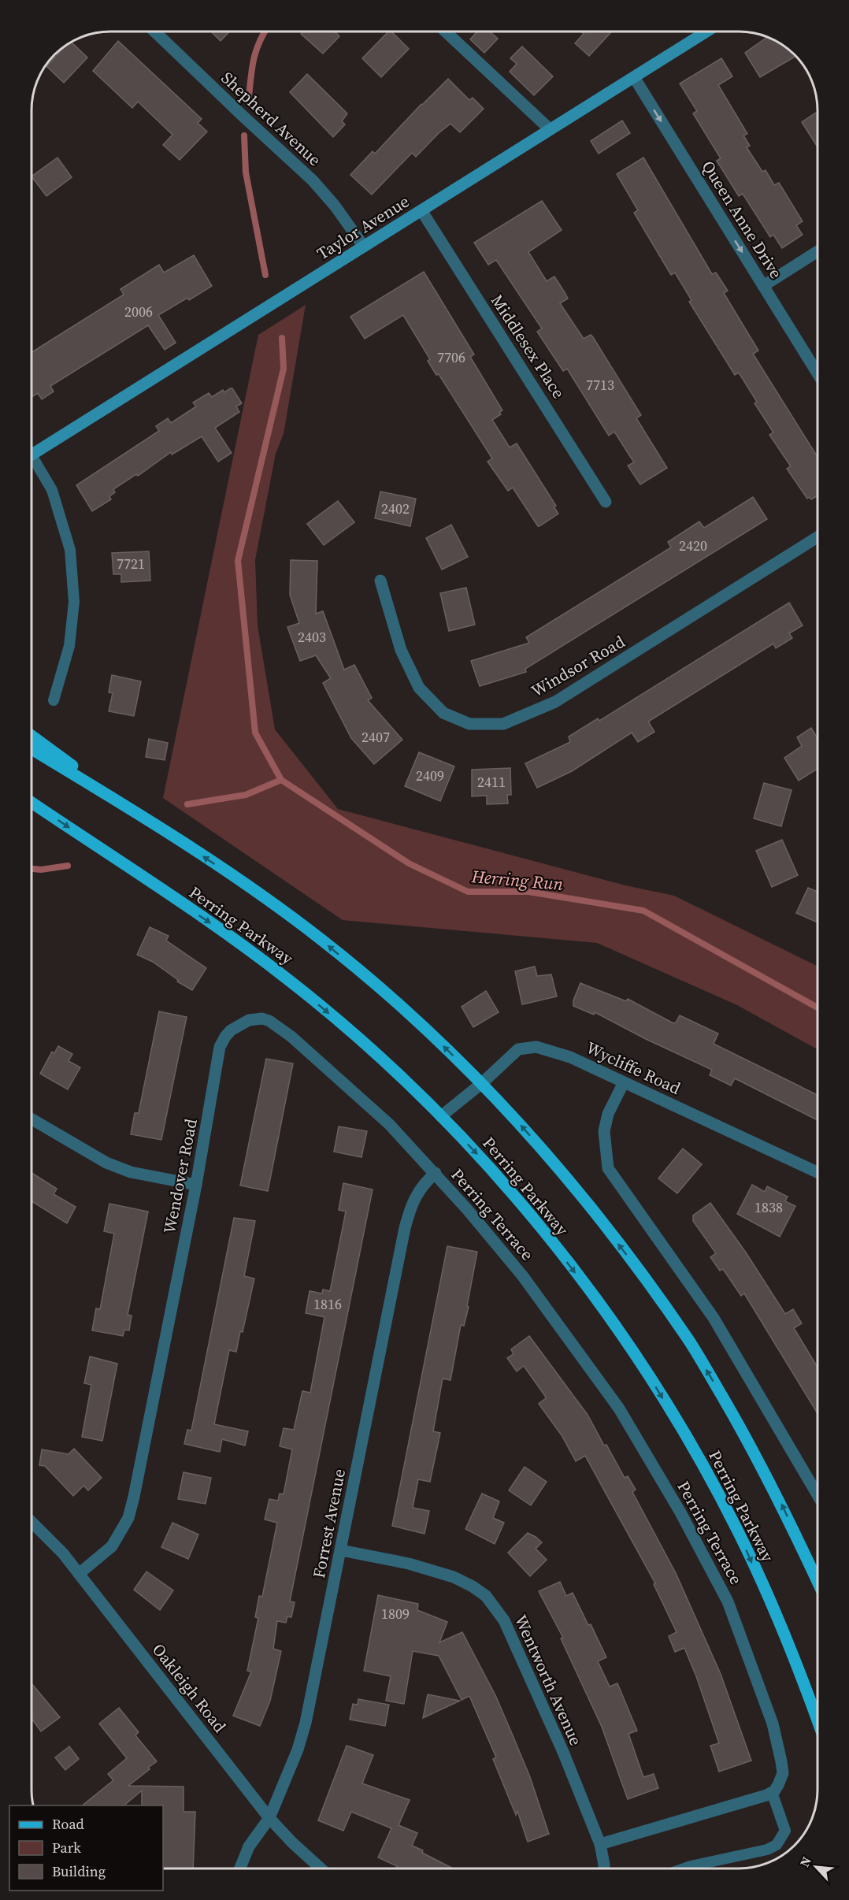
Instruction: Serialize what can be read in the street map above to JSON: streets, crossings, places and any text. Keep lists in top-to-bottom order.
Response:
{
  "streets": {
    "main road": ["Taylor Avenue", "Perring Parkway"],
    "street": [
      "Shepherd Avenue",
      "Queen Anne Drive",
      "Middlesex Place",
      "Windsor Road",
      "Wycliffe Road",
      "Wendover Road",
      "Perring Terrace",
      "Forrest Avenue",
      "Wentworth Avenue",
      "Oakleigh Road"
    ]
  },
  "crossings": [
    ["Shepherd Avenue", "Taylor Avenue"],
    ["Queen Anne Drive", "Taylor Avenue"],
    ["Taylor Avenue", "Middlesex Place"],
    ["Perring Parkway", "Wycliffe Road"],
    ["Wendover Road", "Perring Terrace"],
    ["Wendover Road", "Forrest Avenue"],
    ["Wendover Road", "Oakleigh Road"],
    ["Perring Terrace", "Forrest Avenue"],
    ["Forrest Avenue", "Wentworth Avenue"],
    ["Forrest Avenue", "Oakleigh Road"]
  ],
  "one_way": ["Queen Anne Drive"],
  "water": ["Herring Run"],
  "house_numbers": [
    "2006",
    "7706",
    "7713",
    "2402",
    "2420",
    "7721",
    "2403",
    "2407",
    "2409",
    "2411",
    "1838",
    "1816",
    "1809"
  ],
  "legend": ["Road", "Park", "Building"],
  "north": "top left"
}
